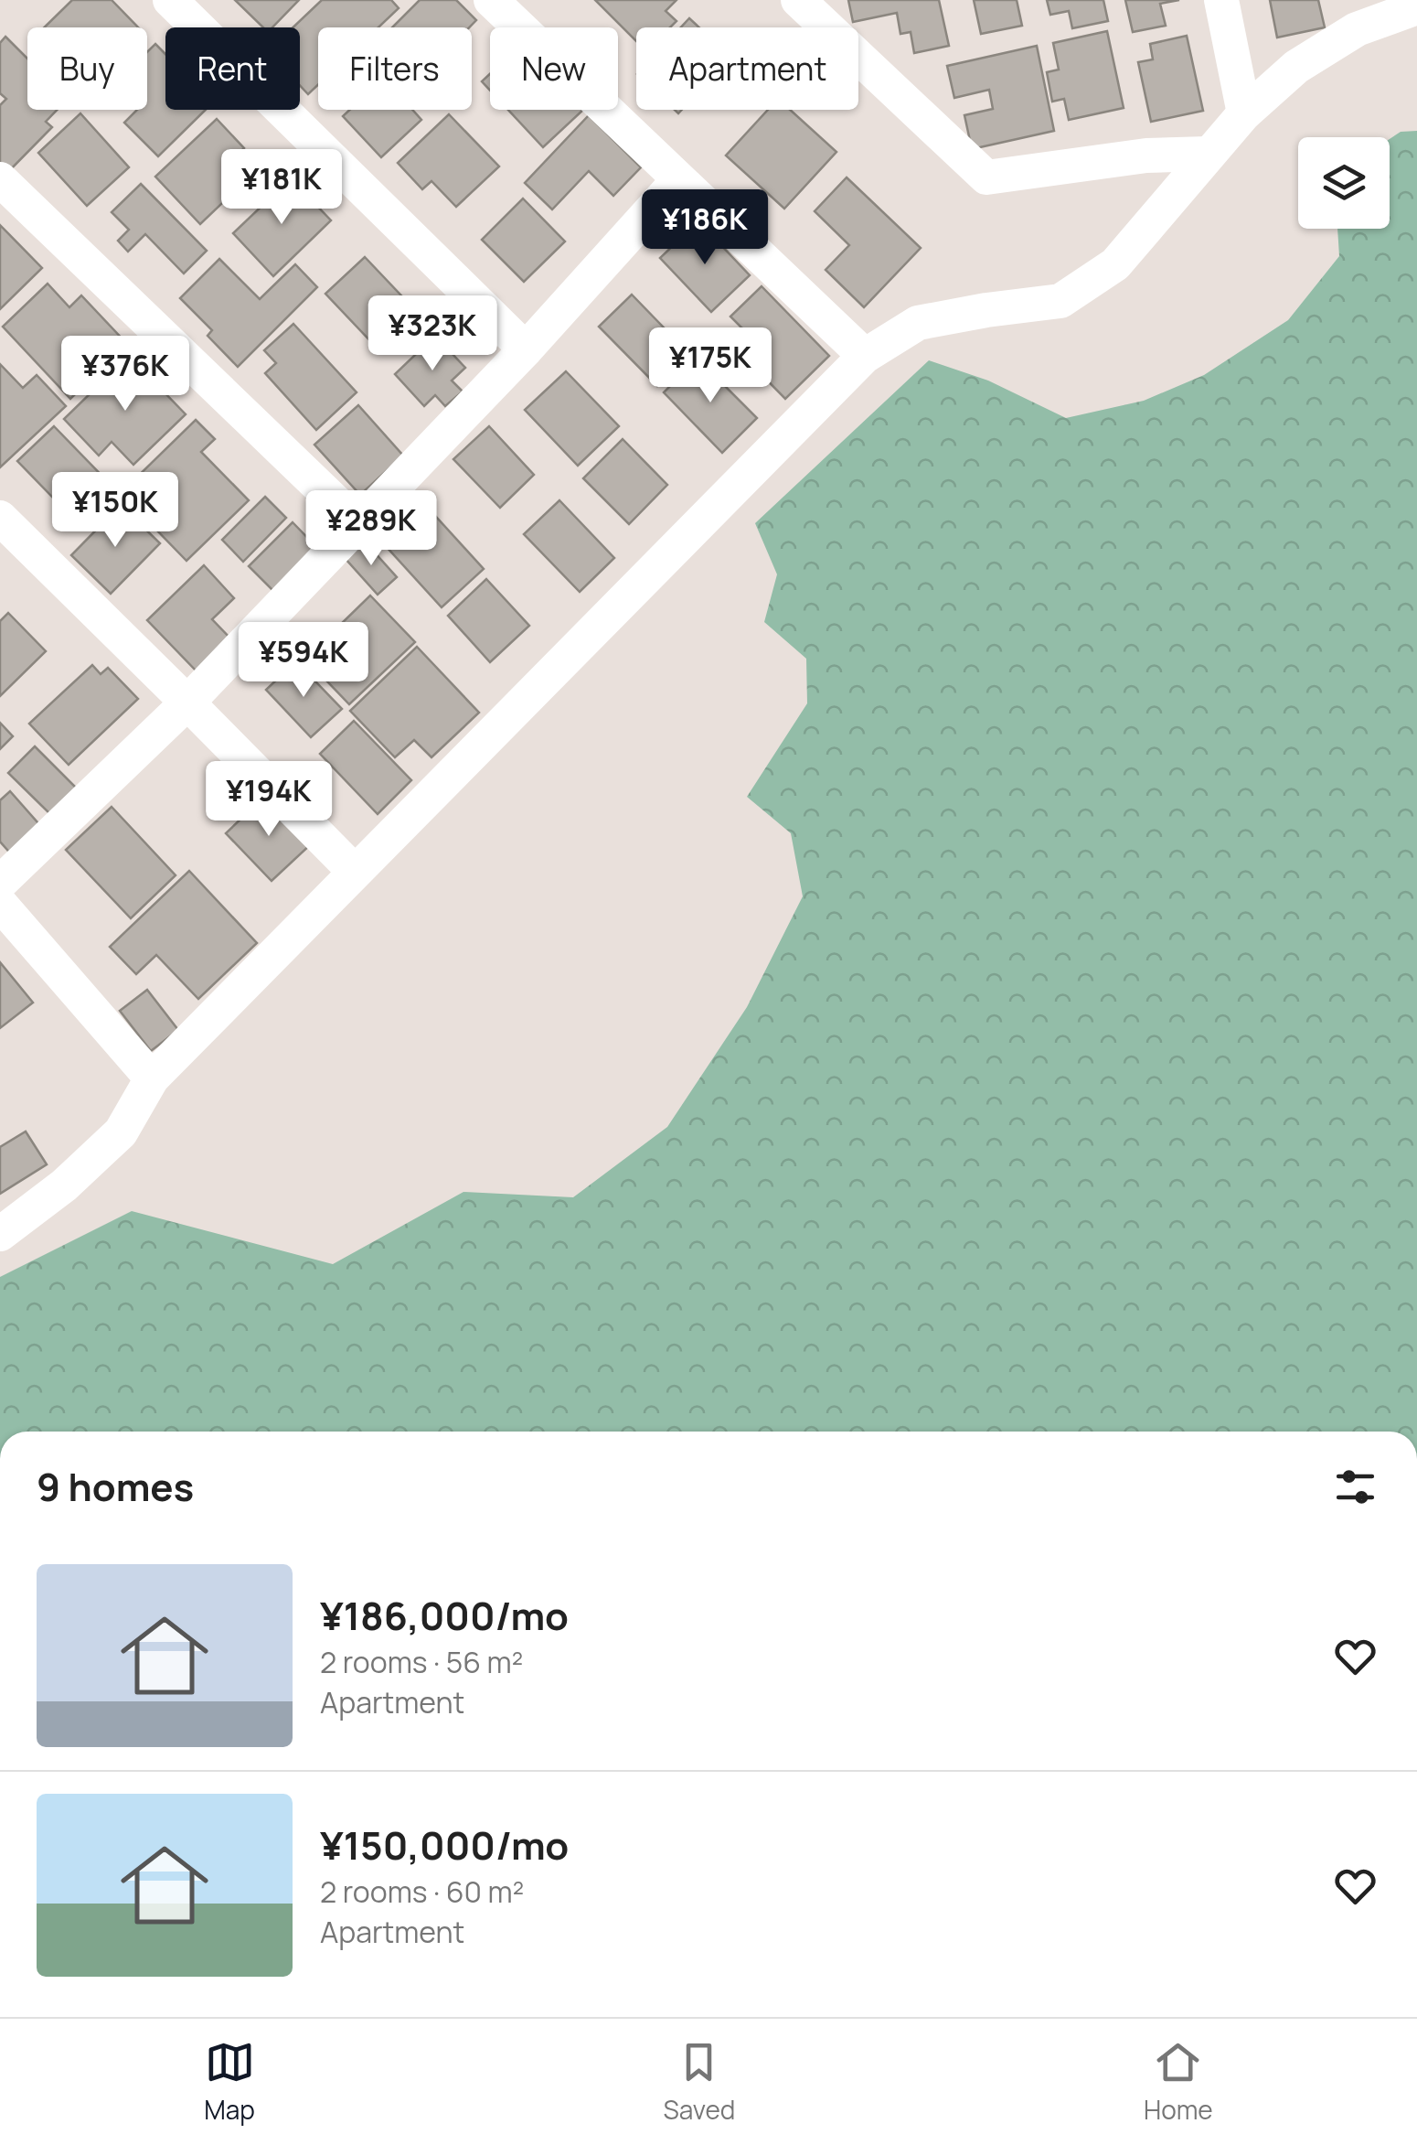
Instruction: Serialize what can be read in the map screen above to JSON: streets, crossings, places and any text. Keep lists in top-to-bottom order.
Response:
{
  "page": {
    "chip": [
      "Buy",
      "Rent",
      "Filters",
      "New",
      "Apartment"
    ],
    "price": [
      "¥181K",
      "¥186K",
      "¥323K",
      "¥175K",
      "¥376K",
      "¥150K",
      "¥289K",
      "¥594K",
      "¥194K"
    ],
    "heading": "9 homes",
    "list": [
      {
        "name": "¥186,000/mo",
        "note": "2 rooms · 56 m² · Apartment"
      },
      {
        "name": "¥150,000/mo",
        "note": "2 rooms · 60 m² · Apartment"
      }
    ],
    "tabs": ["Map", "Saved", "Home"]
  }
}
